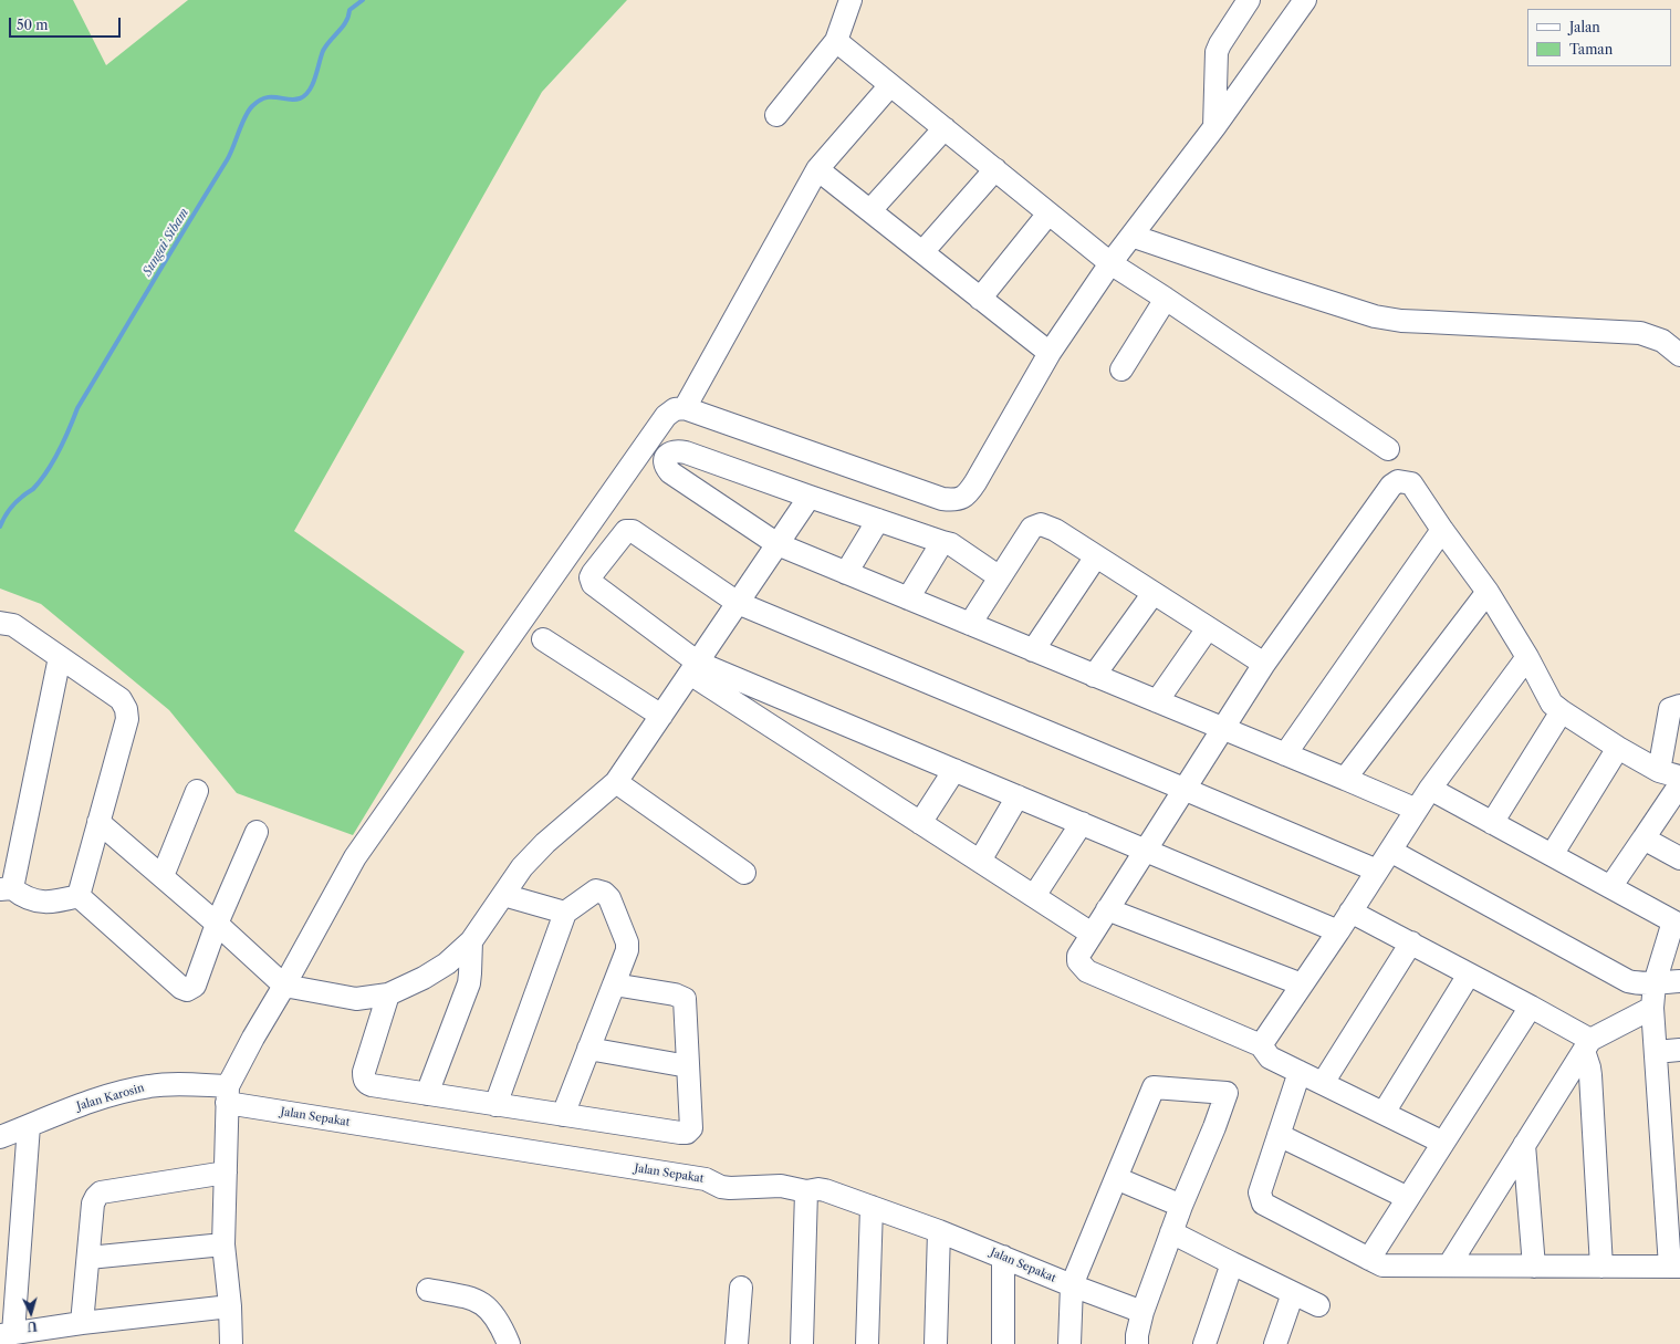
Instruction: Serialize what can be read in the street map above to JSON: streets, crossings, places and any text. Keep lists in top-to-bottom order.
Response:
{
  "streets": {
    "street": ["Jalan Karosin", "Jalan Sepakat"]
  },
  "crossings": [
    ["Jalan Karosin", "Jalan Sepakat"]
  ],
  "water": ["Sungai Sibam"],
  "legend": ["Jalan", "Taman"],
  "scale_bar": "50 m",
  "north": "bottom"
}
